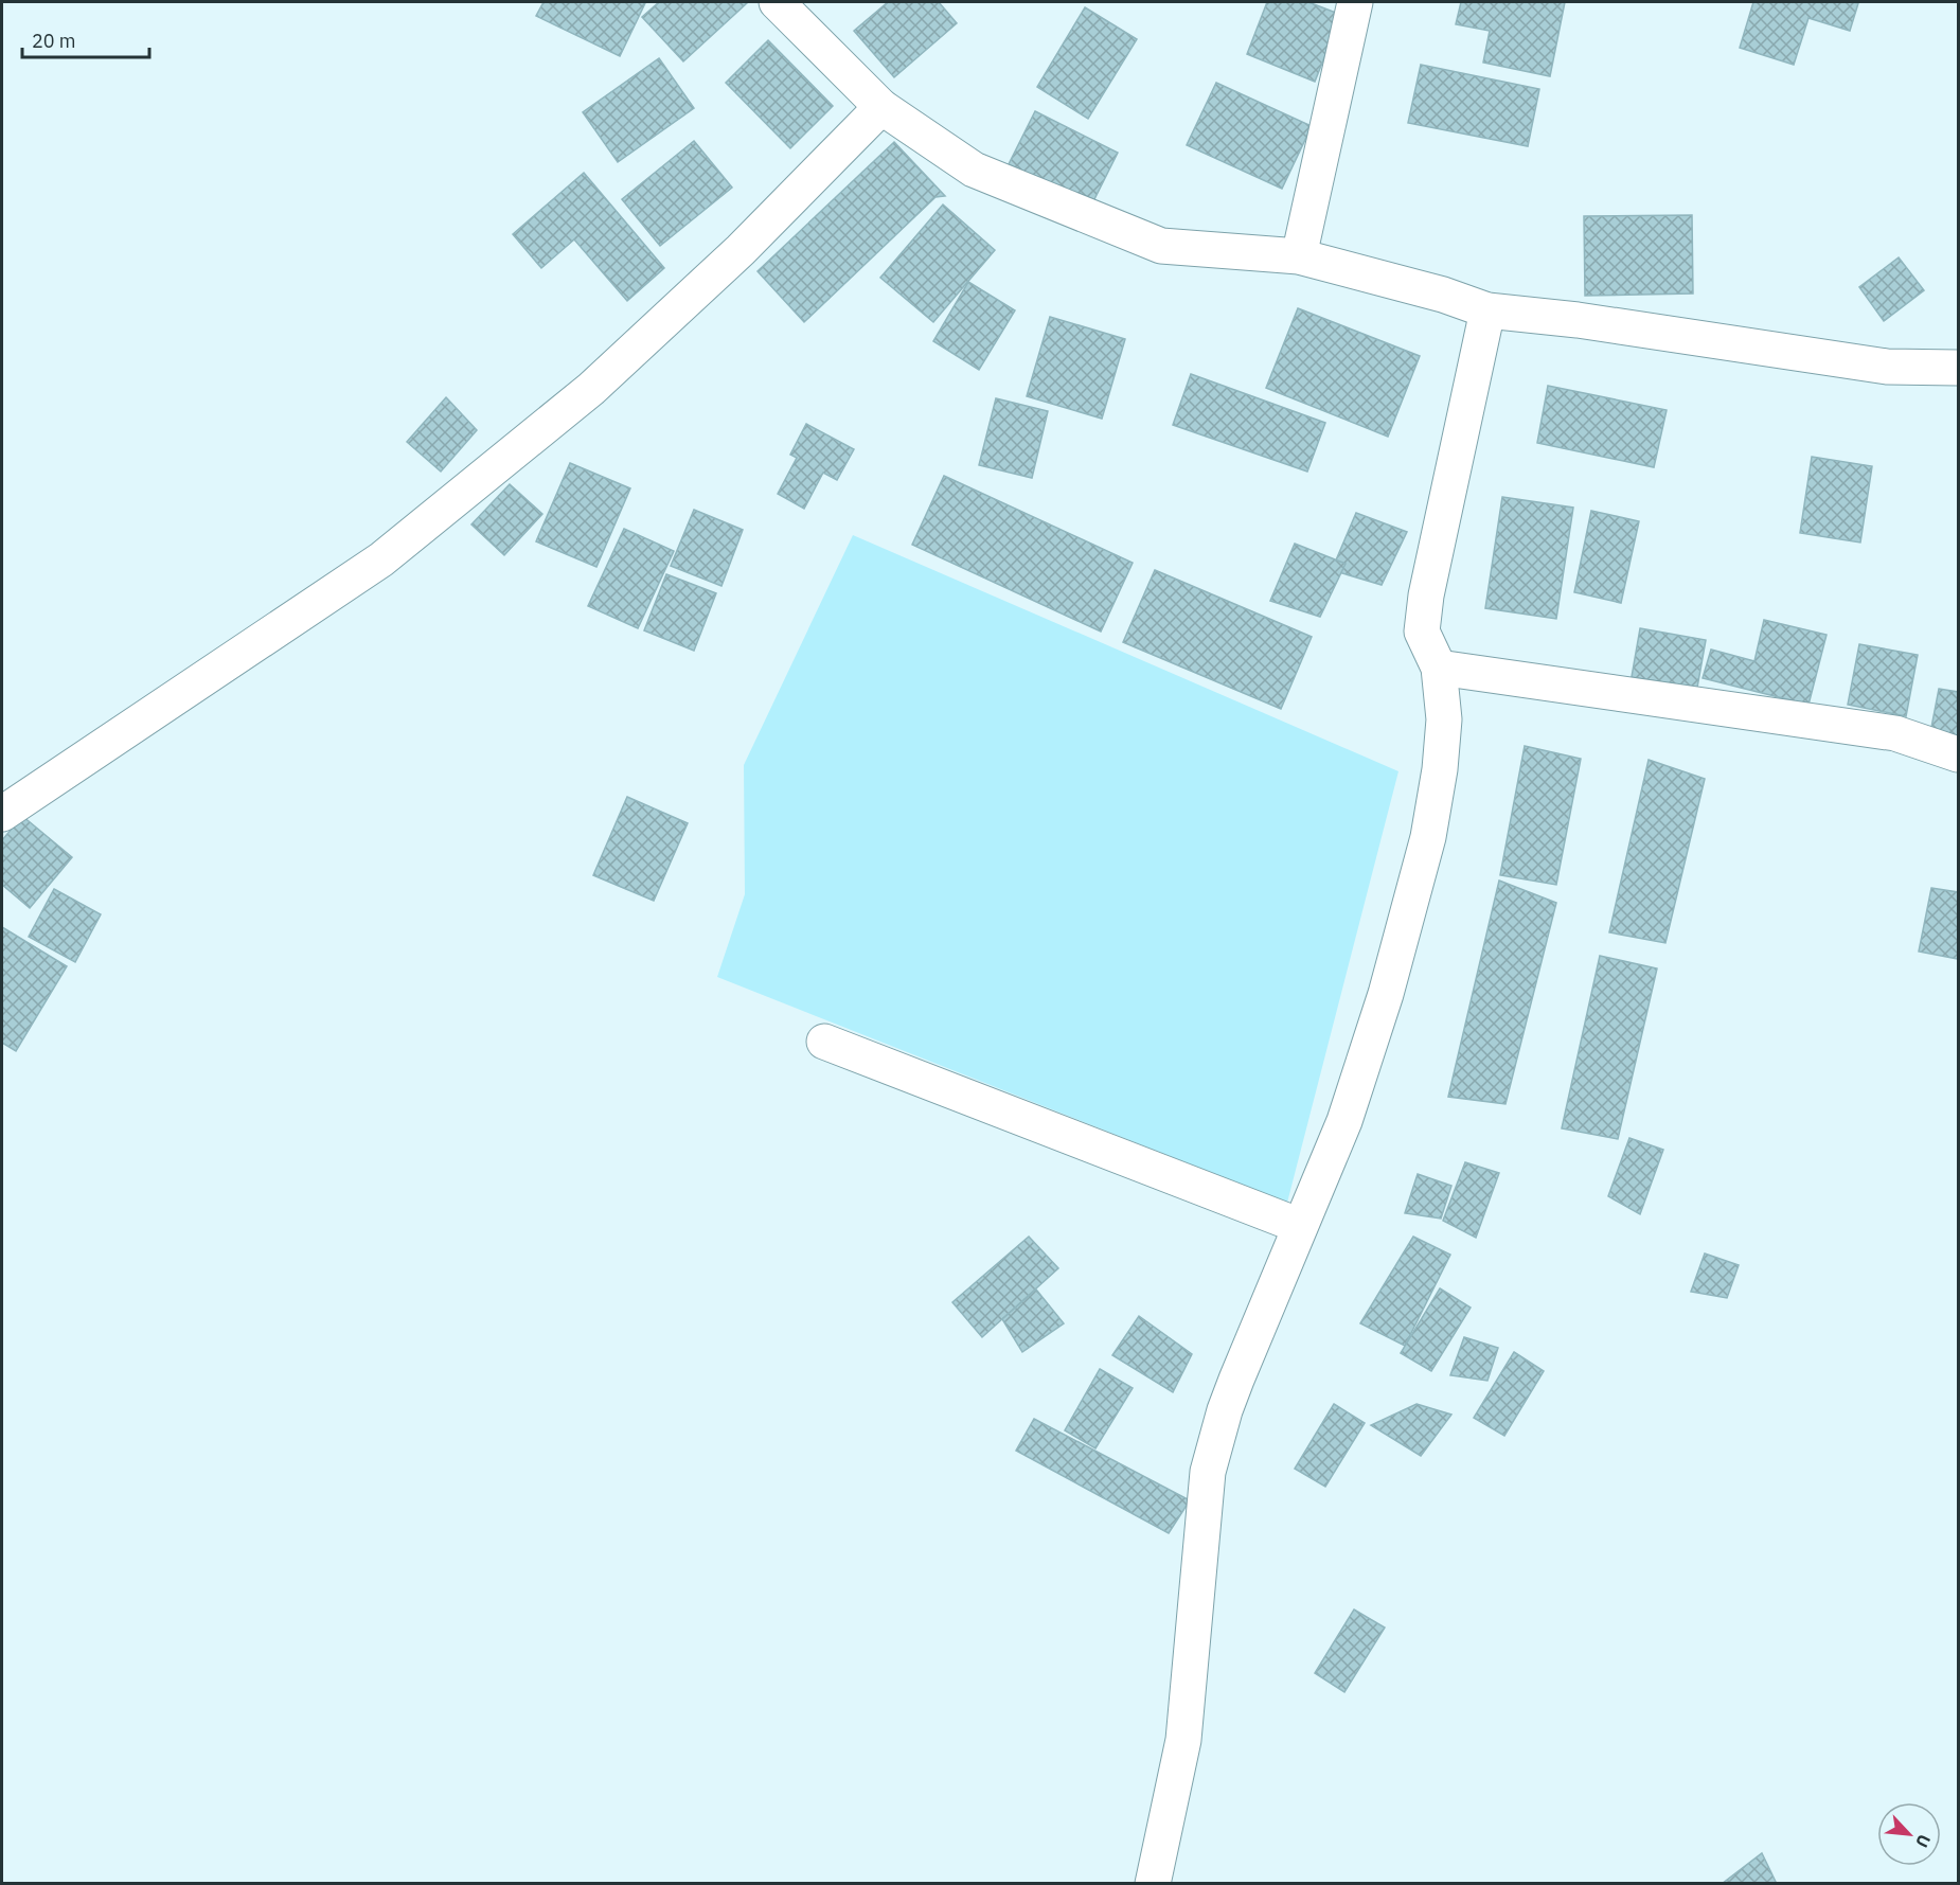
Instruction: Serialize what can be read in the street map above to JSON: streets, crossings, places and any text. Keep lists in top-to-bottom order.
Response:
{
  "scale_bar": "20 m",
  "north": "bottom right"
}
